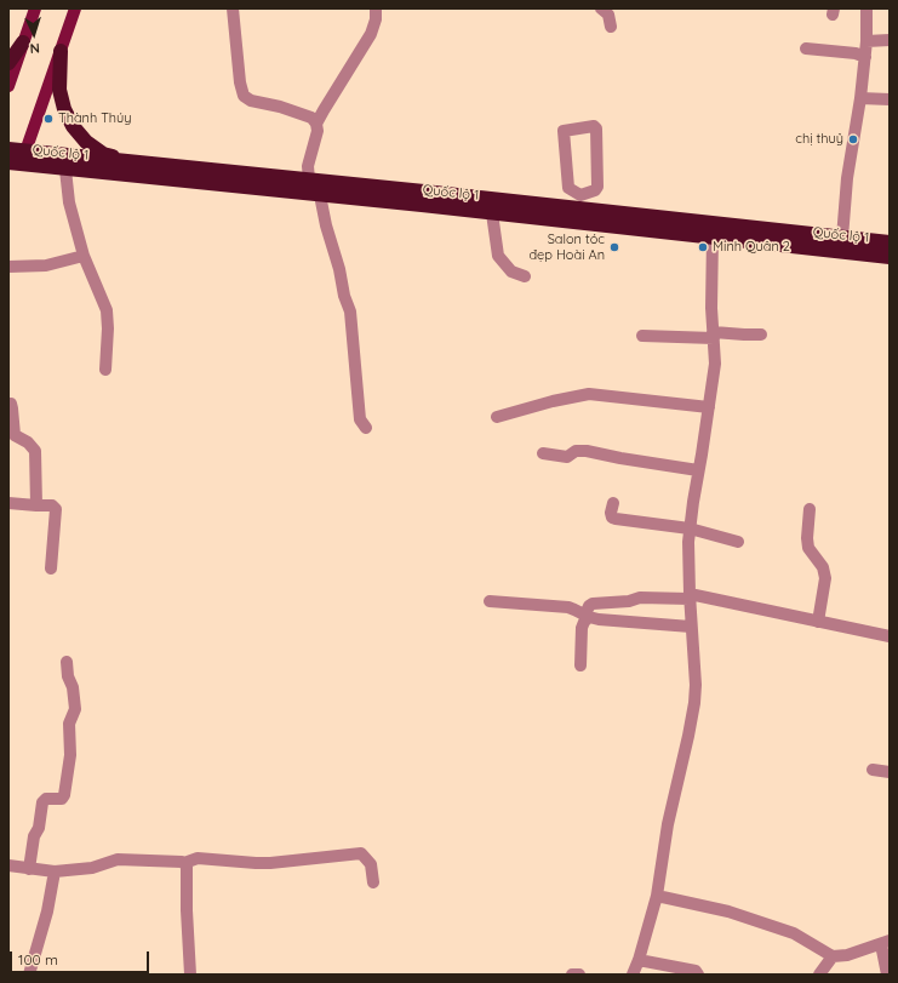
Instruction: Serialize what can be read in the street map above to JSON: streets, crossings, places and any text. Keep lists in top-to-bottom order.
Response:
{
  "streets": {
    "highway": ["Quốc lộ 1"]
  },
  "places": [
    "Thành Thúy",
    "chị thuỷ",
    "Salon tóc đẹp Hoài An",
    "Minh Quân 2"
  ],
  "scale_bar": "100 m",
  "north": "bottom"
}
